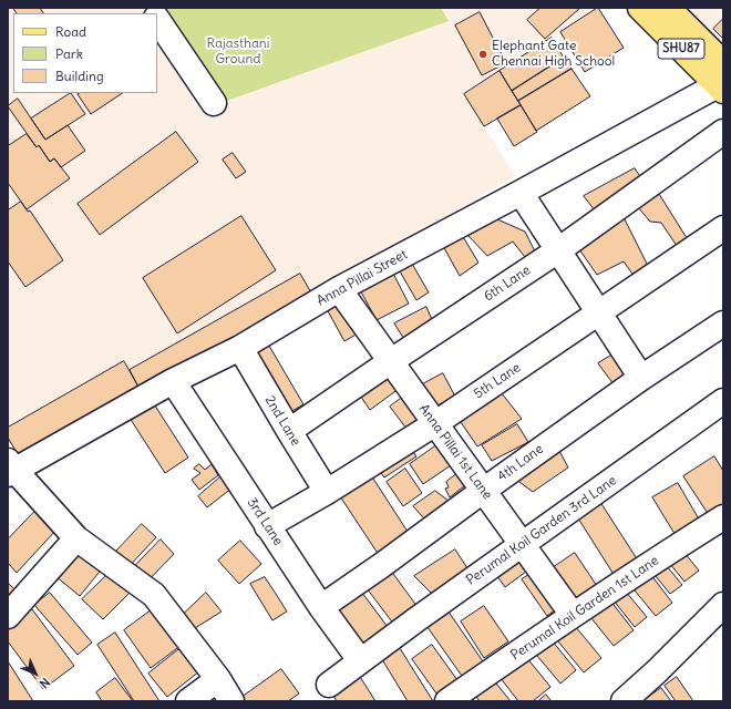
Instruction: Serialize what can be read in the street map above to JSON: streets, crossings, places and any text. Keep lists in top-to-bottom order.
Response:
{
  "streets": {
    "main road": ["SHU87"],
    "street": [
      "Anna Pillai Street",
      "6th Lane",
      "5th Lane",
      "2nd Lane",
      "Anna Pillai 1st Lane",
      "4th Lane",
      "3rd Lane",
      "Perumal Koil Garden 3rd Lane",
      "Perumal Koil Garden 1st Lane"
    ]
  },
  "crossings": [
    ["SHU87", "Anna Pillai Street"],
    ["Anna Pillai Street", "2nd Lane"],
    ["Anna Pillai Street", "Anna Pillai 1st Lane"],
    ["Anna Pillai Street", "3rd Lane"],
    ["6th Lane", "2nd Lane"],
    ["6th Lane", "Anna Pillai 1st Lane"],
    ["5th Lane", "2nd Lane"],
    ["5th Lane", "Anna Pillai 1st Lane"],
    ["5th Lane", "3rd Lane"],
    ["Anna Pillai 1st Lane", "4th Lane"],
    ["Anna Pillai 1st Lane", "Perumal Koil Garden 3rd Lane"],
    ["Anna Pillai 1st Lane", "Perumal Koil Garden 1st Lane"],
    ["4th Lane", "3rd Lane"],
    ["3rd Lane", "Perumal Koil Garden 3rd Lane"]
  ],
  "parks": ["Rajasthani Ground"],
  "places": ["Elephant Gate Chennai High School"],
  "legend": ["Road", "Park", "Building"],
  "north": "bottom right"
}
